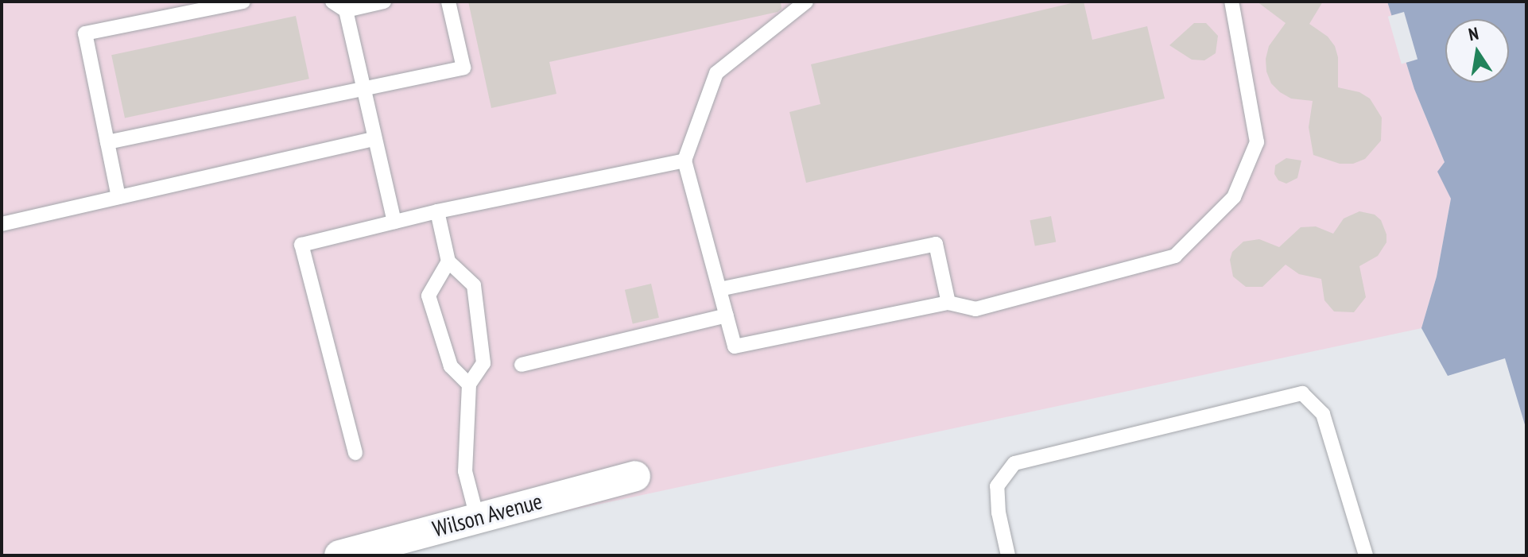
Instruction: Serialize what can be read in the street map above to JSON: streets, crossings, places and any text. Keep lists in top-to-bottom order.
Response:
{
  "streets": {
    "street": ["Wilson Avenue"]
  },
  "north": "top"
}
